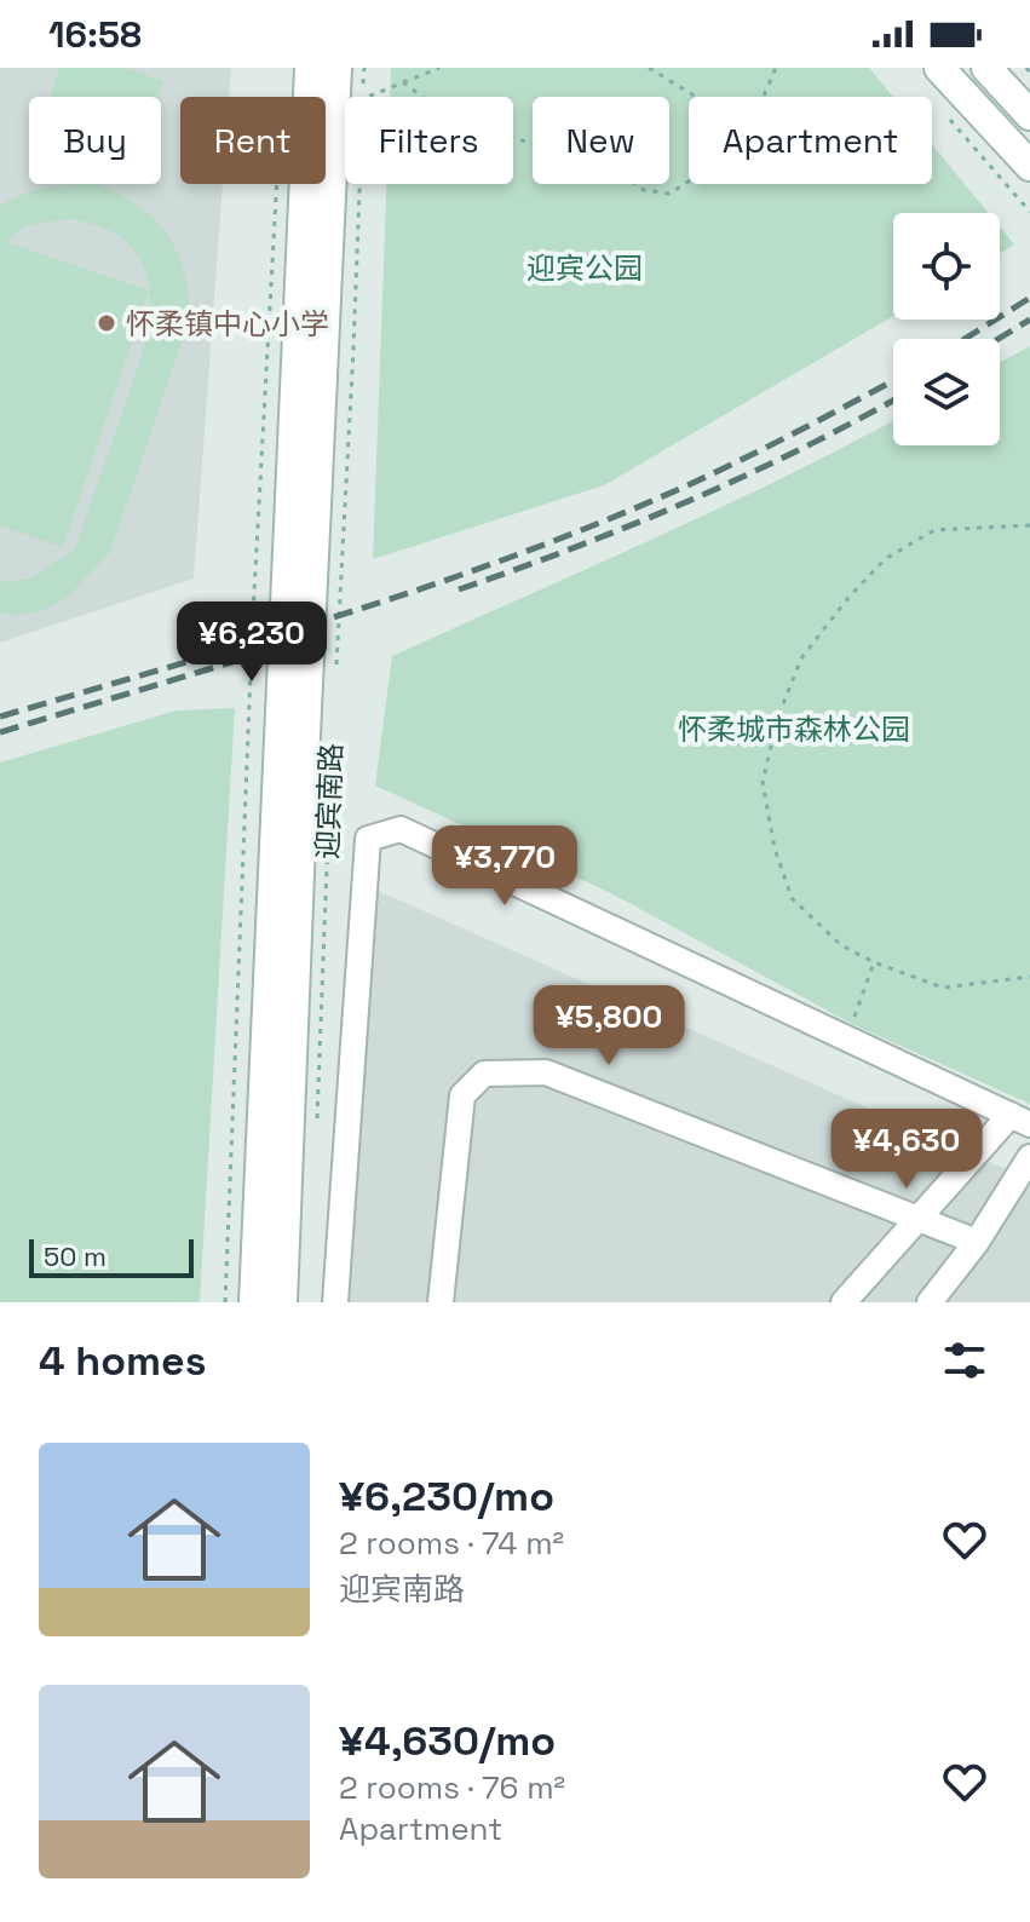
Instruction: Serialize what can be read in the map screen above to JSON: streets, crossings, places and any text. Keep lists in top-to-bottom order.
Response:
{
  "streets": {
    "main road": ["迎宾南路"]
  },
  "parks": ["迎宾公园", "怀柔城市森林公园"],
  "places": ["怀柔镇中心小学"],
  "scale_bar": "50 m",
  "page": {
    "status": "16:58",
    "chip": [
      "Buy",
      "Rent",
      "Filters",
      "New",
      "Apartment"
    ],
    "price": [
      "¥6,230",
      "¥3,770",
      "¥5,800",
      "¥4,630"
    ],
    "scale": "50 m",
    "heading": "4 homes",
    "list": [
      {
        "name": "¥6,230/mo",
        "note": "2 rooms · 74 m² · 迎宾南路"
      },
      {
        "name": "¥4,630/mo",
        "note": "2 rooms · 76 m² · Apartment"
      }
    ]
  }
}
